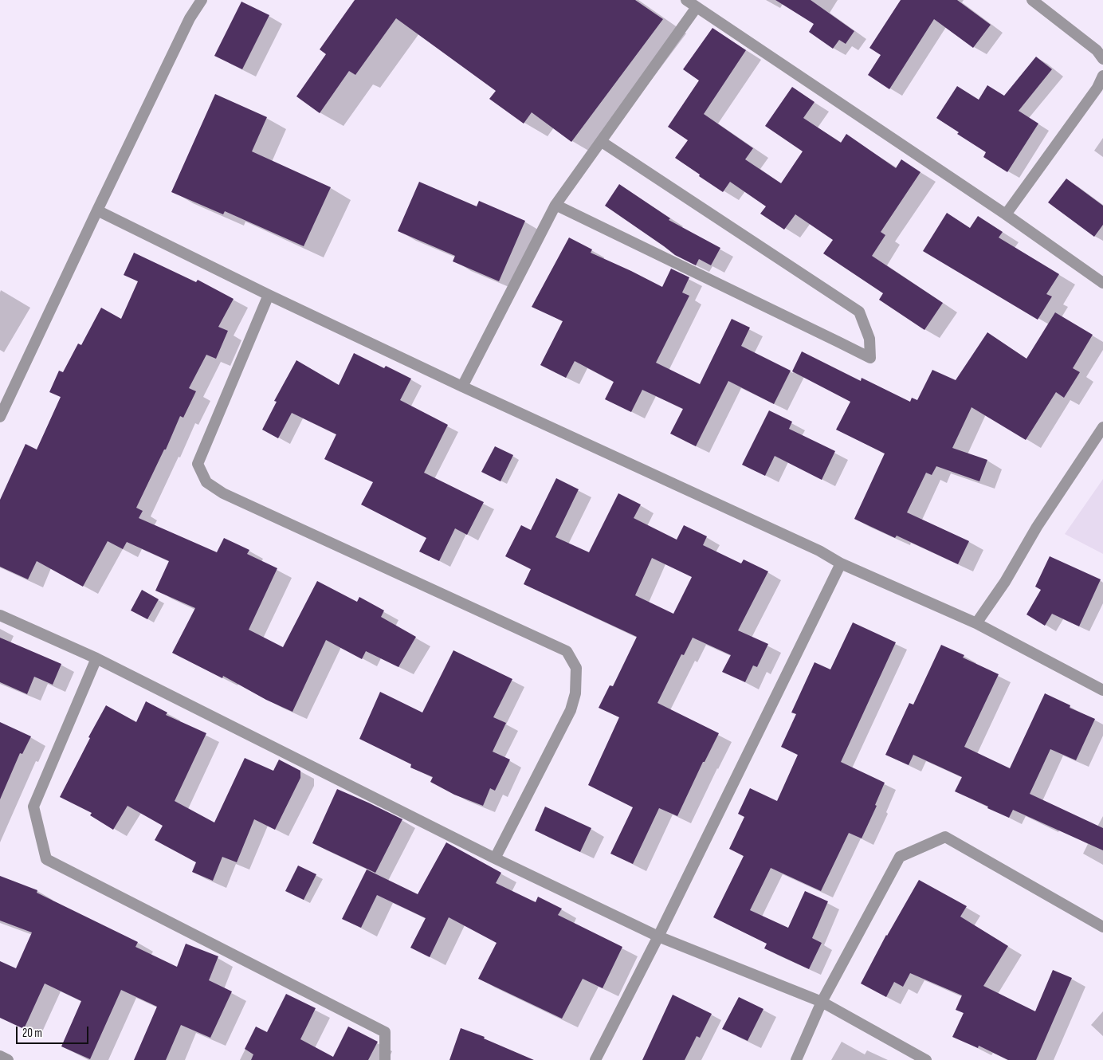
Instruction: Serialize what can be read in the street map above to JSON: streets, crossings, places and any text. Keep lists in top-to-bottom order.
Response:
{
  "scale_bar": "20 m"
}
